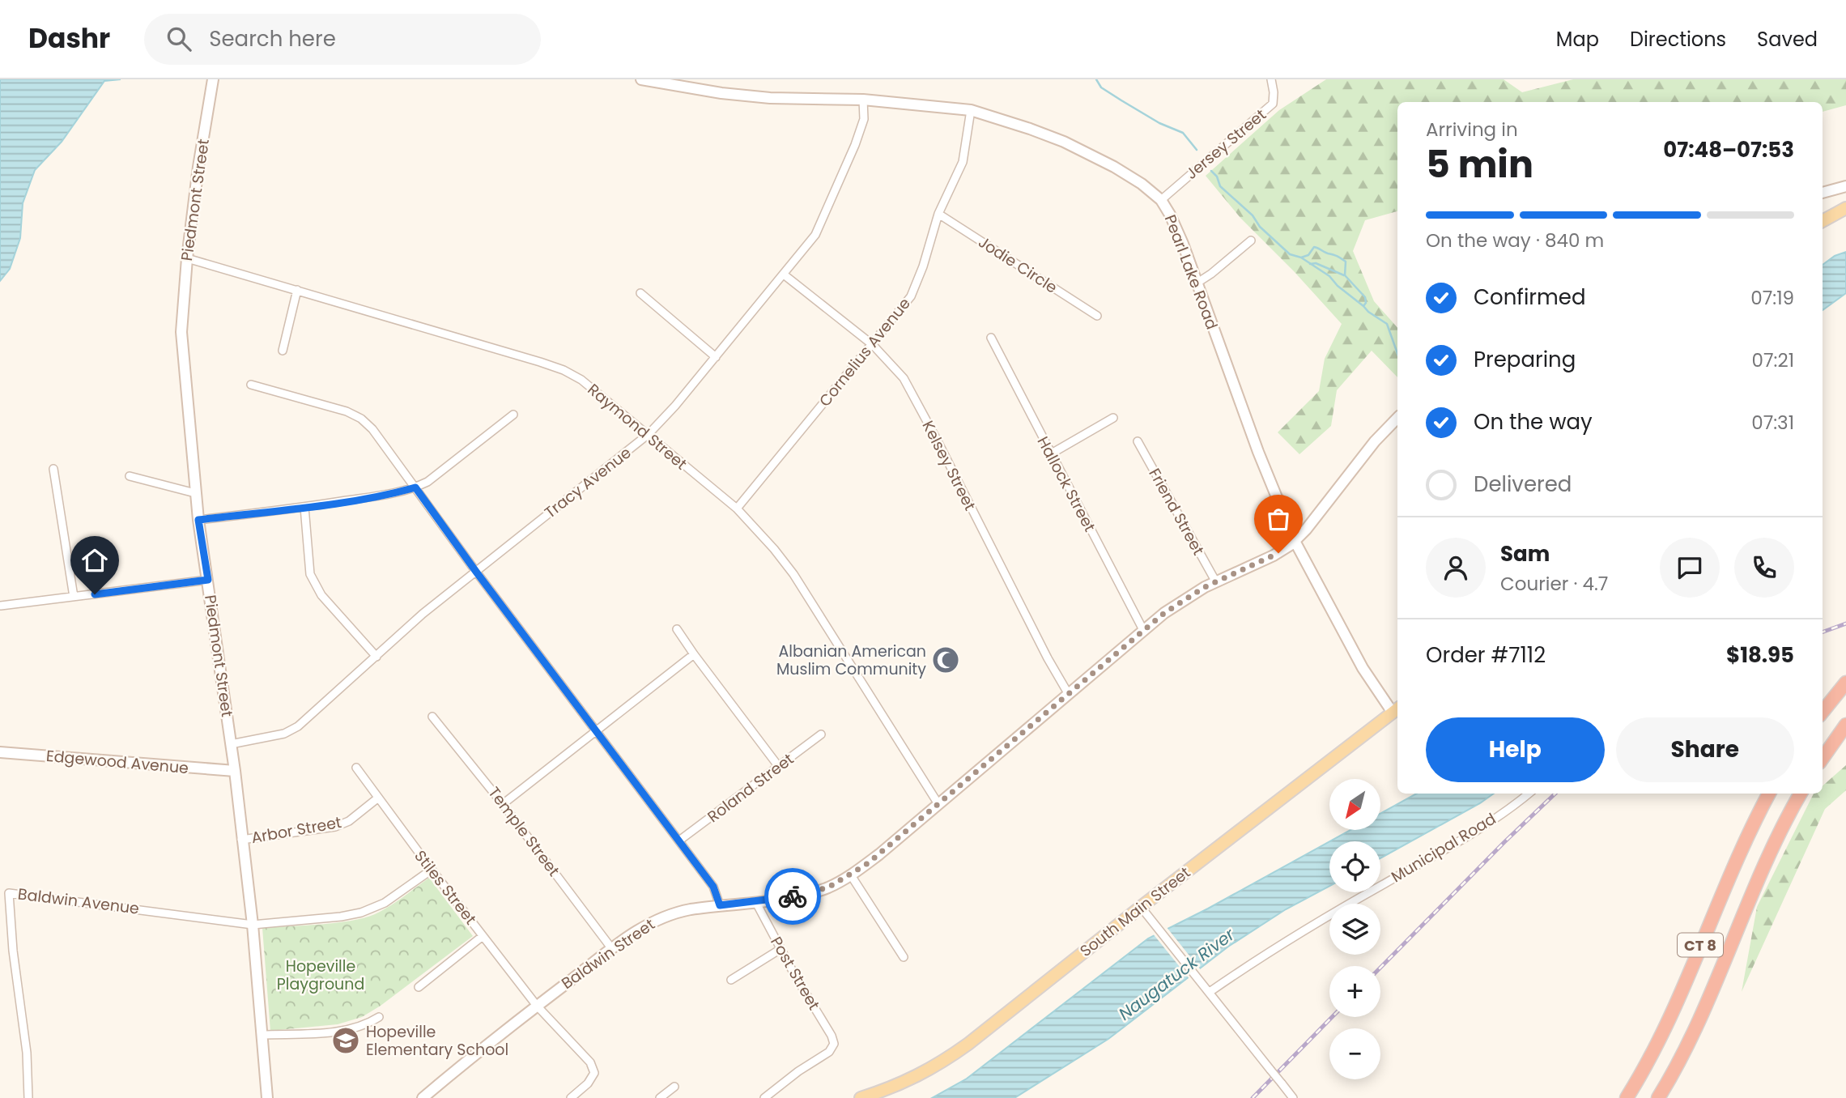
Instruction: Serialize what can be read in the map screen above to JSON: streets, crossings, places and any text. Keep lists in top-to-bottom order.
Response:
{
  "streets": {
    "highway": ["CT 8"],
    "main road": [
      "Piedmont Street",
      "Pearl Lake Road",
      "Edgewood Avenue",
      "South Main Street",
      "Baldwin Street"
    ],
    "street": [
      "Jersey Street",
      "Jodie Circle",
      "Cornelius Avenue",
      "Raymond Street",
      "Kelsey Street",
      "Tracy Avenue",
      "Hallock Street",
      "Friend Street",
      "Roland Street",
      "Arbor Street",
      "Temple Street",
      "Municipal Road",
      "Stiles Street",
      "Baldwin Avenue",
      "Post Street"
    ]
  },
  "crossings": [
    ["Jersey Street", "Pearl Lake Road"],
    ["Piedmont Street", "Raymond Street"],
    ["Piedmont Street", "Tracy Avenue"],
    ["Piedmont Street", "Edgewood Avenue"],
    ["Piedmont Street", "Arbor Street"],
    ["Piedmont Street", "Baldwin Avenue"],
    ["Jodie Circle", "Cornelius Avenue"],
    ["Pearl Lake Road", "Cornelius Avenue"],
    ["Pearl Lake Road", "Tracy Avenue"],
    ["Pearl Lake Road", "South Main Street"],
    ["Pearl Lake Road", "Baldwin Street"],
    ["Cornelius Avenue", "Raymond Street"],
    ["Cornelius Avenue", "Kelsey Street"],
    ["Raymond Street", "Tracy Avenue"],
    ["Raymond Street", "Baldwin Street"],
    ["Kelsey Street", "Tracy Avenue"],
    ["Kelsey Street", "Baldwin Street"],
    ["Hallock Street", "Baldwin Street"],
    ["Friend Street", "Baldwin Street"],
    ["Arbor Street", "Stiles Street"],
    ["Temple Street", "Baldwin Street"],
    ["Stiles Street", "Baldwin Street"],
    ["Baldwin Street", "Post Street"]
  ],
  "water": ["Naugatuck River"],
  "parks": ["Hopeville Playground"],
  "places": {
    "mosque": ["Albanian American Muslim Community"],
    "school or university": ["Hopeville Elementary School"]
  },
  "north": "bottom left",
  "page": {
    "header": "Dashr",
    "search": "Search here",
    "nav": ["Map", "Directions", "Saved"],
    "heading": ["5 min", "Arriving in", "07:48–07:53"],
    "panel": [
      "Sam",
      "Courier · 4.7",
      "Order #7112",
      "$18.95"
    ],
    "bar": "On the way · 840 m",
    "list": [
      ["Confirmed", "07:19"],
      ["Preparing", "07:21"],
      ["On the way", "07:31"],
      "Delivered"
    ],
    "buttons": ["Help", "Share"],
    "map_buttons": ["+", "−"]
  }
}
